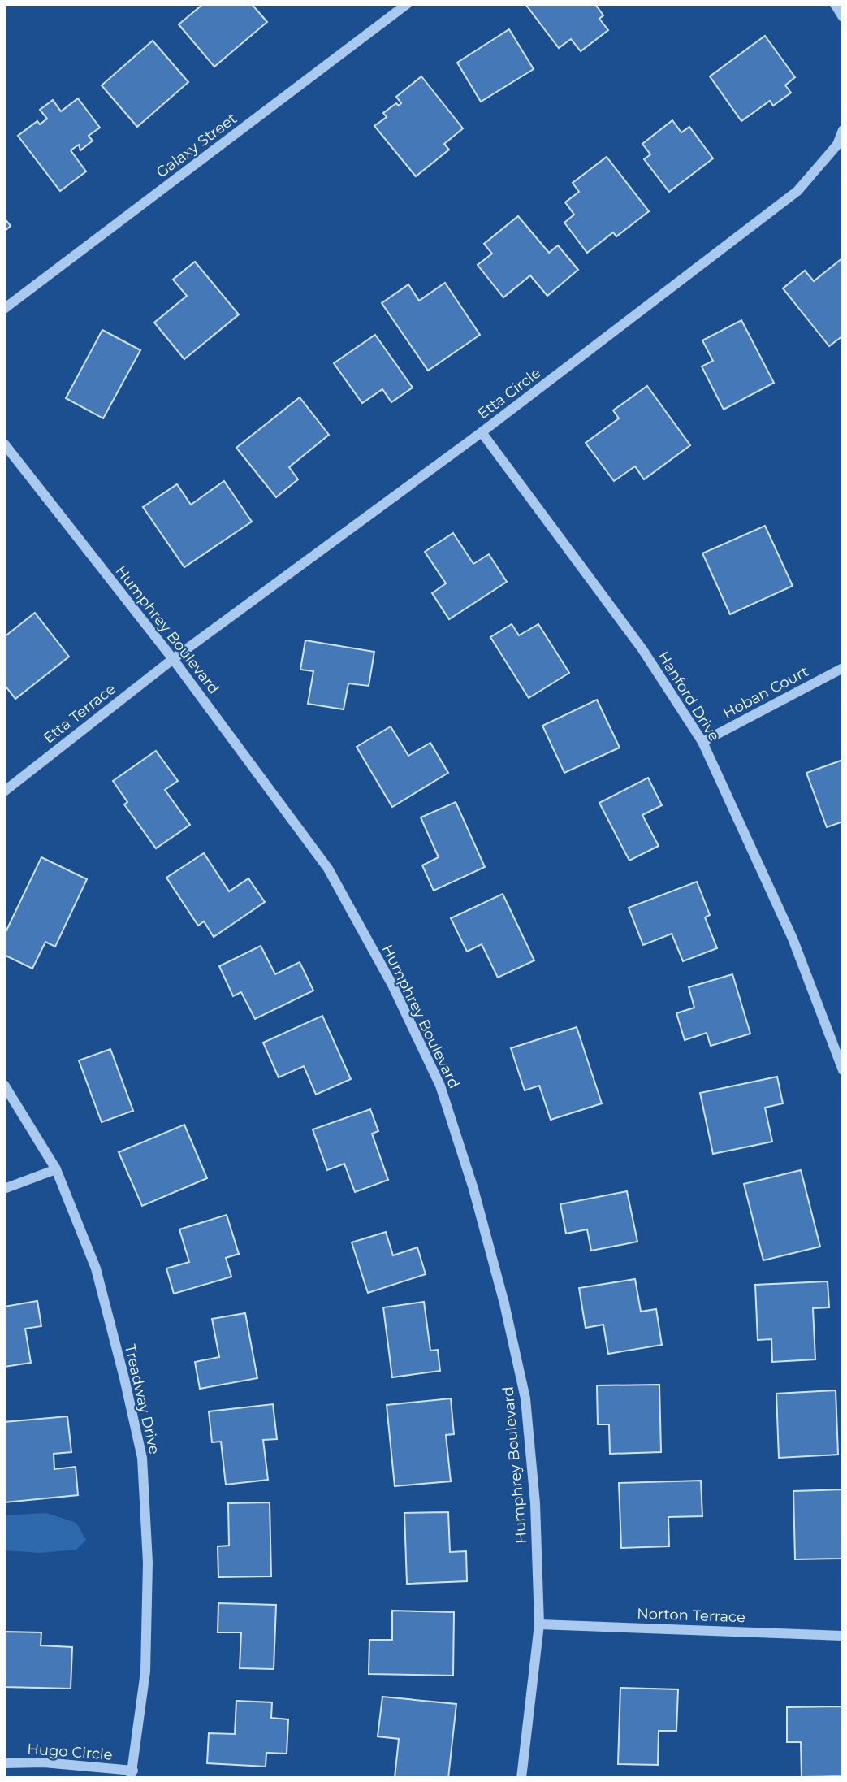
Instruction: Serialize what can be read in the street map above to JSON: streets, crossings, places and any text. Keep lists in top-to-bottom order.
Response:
{
  "streets": {
    "street": [
      "Galaxy Street",
      "Etta Circle",
      "Humphrey Boulevard",
      "Hoban Court",
      "Hanford Drive",
      "Etta Terrace",
      "Treadway Drive",
      "Norton Terrace",
      "Hugo Circle"
    ]
  },
  "crossings": [
    ["Etta Circle", "Humphrey Boulevard"],
    ["Etta Circle", "Hanford Drive"],
    ["Etta Circle", "Etta Terrace"],
    ["Humphrey Boulevard", "Etta Terrace"],
    ["Humphrey Boulevard", "Norton Terrace"],
    ["Hoban Court", "Hanford Drive"],
    ["Treadway Drive", "Hugo Circle"]
  ]
}
